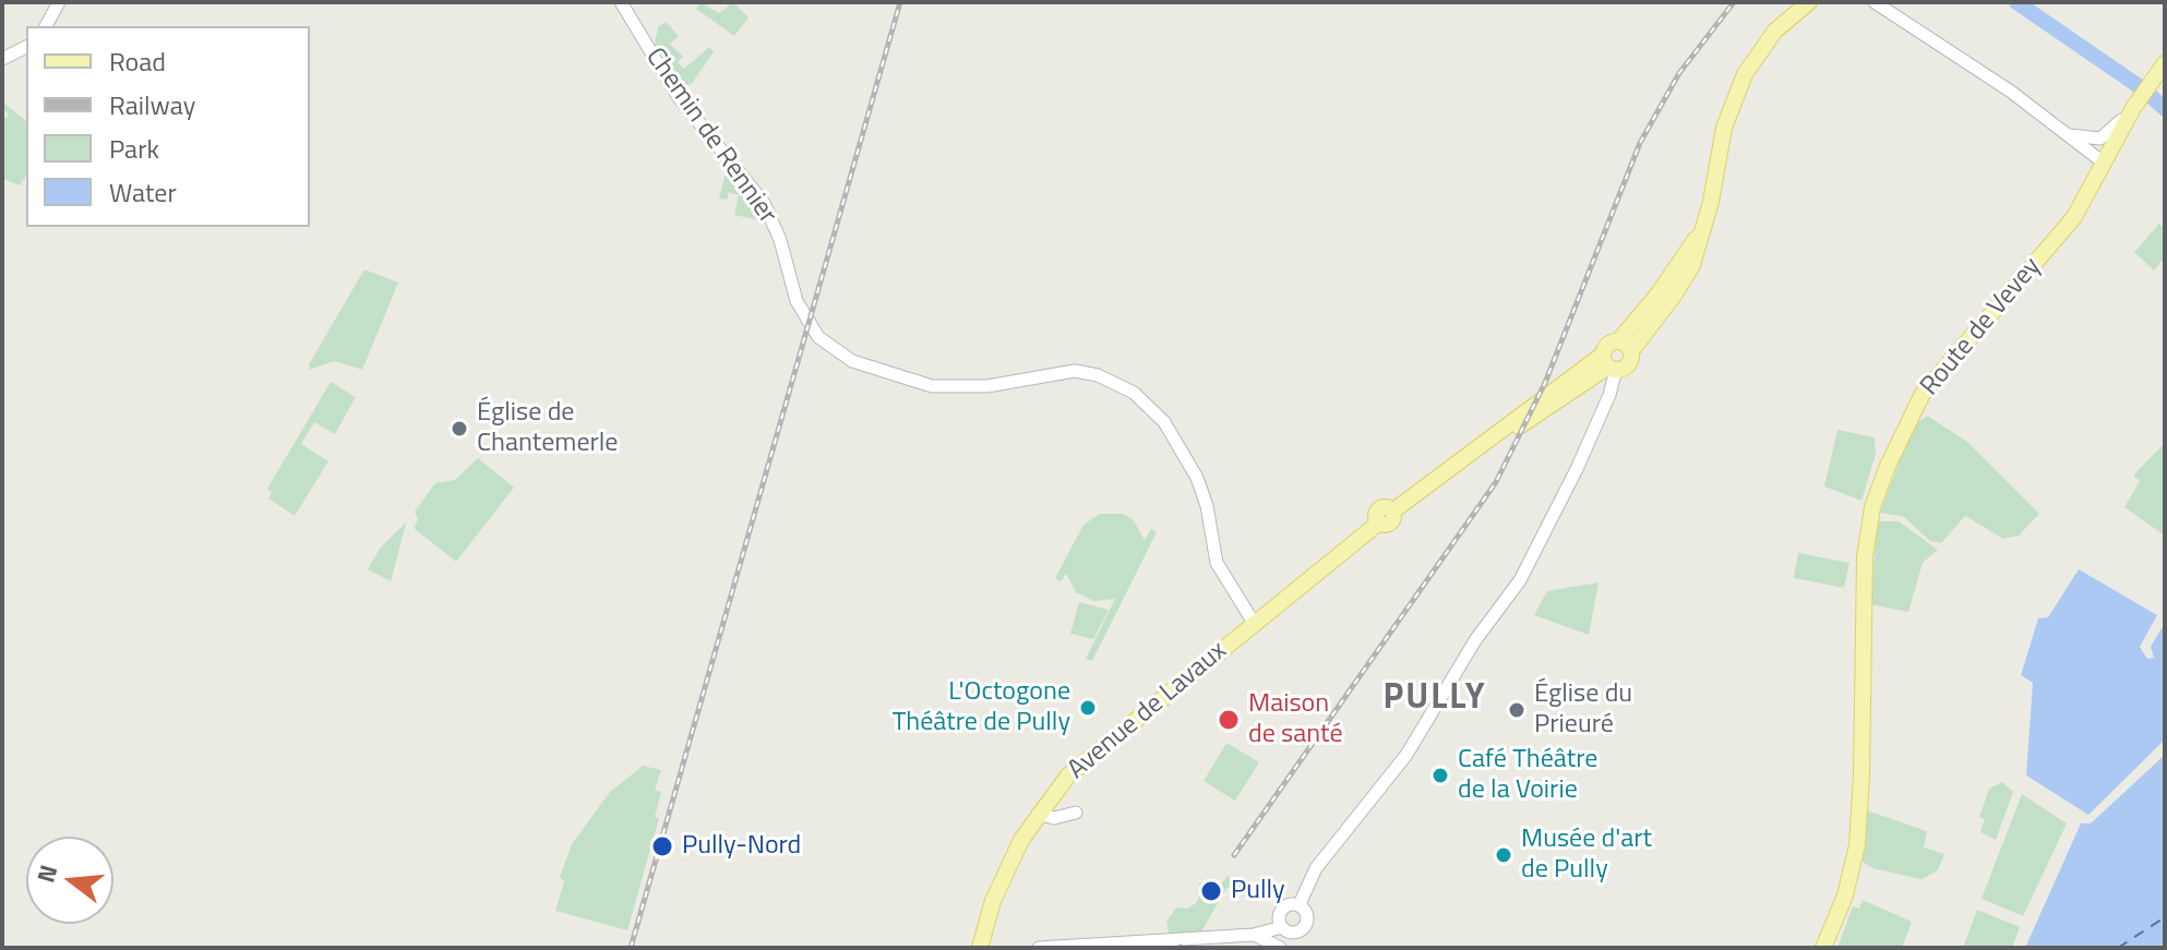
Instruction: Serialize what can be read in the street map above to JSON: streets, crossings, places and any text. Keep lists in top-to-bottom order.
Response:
{
  "streets": {
    "main road": ["Route de Vevey", "Avenue de Lavaux"],
    "street": ["Chemin de Rennier"]
  },
  "crossings": [
    ["Chemin de Rennier", "Avenue de Lavaux"]
  ],
  "districts": ["PULLY"],
  "places": [
    "Église de Chantemerle",
    "L'Octogone Théâtre de Pully",
    "Église du Prieuré",
    "Maison de santé",
    "Café Théâtre de la Voirie",
    "Pully-Nord",
    "Musée d'art de Pully",
    "Pully"
  ],
  "legend": [
    "Road",
    "Railway",
    "Park",
    "Water"
  ],
  "north": "left"
}
